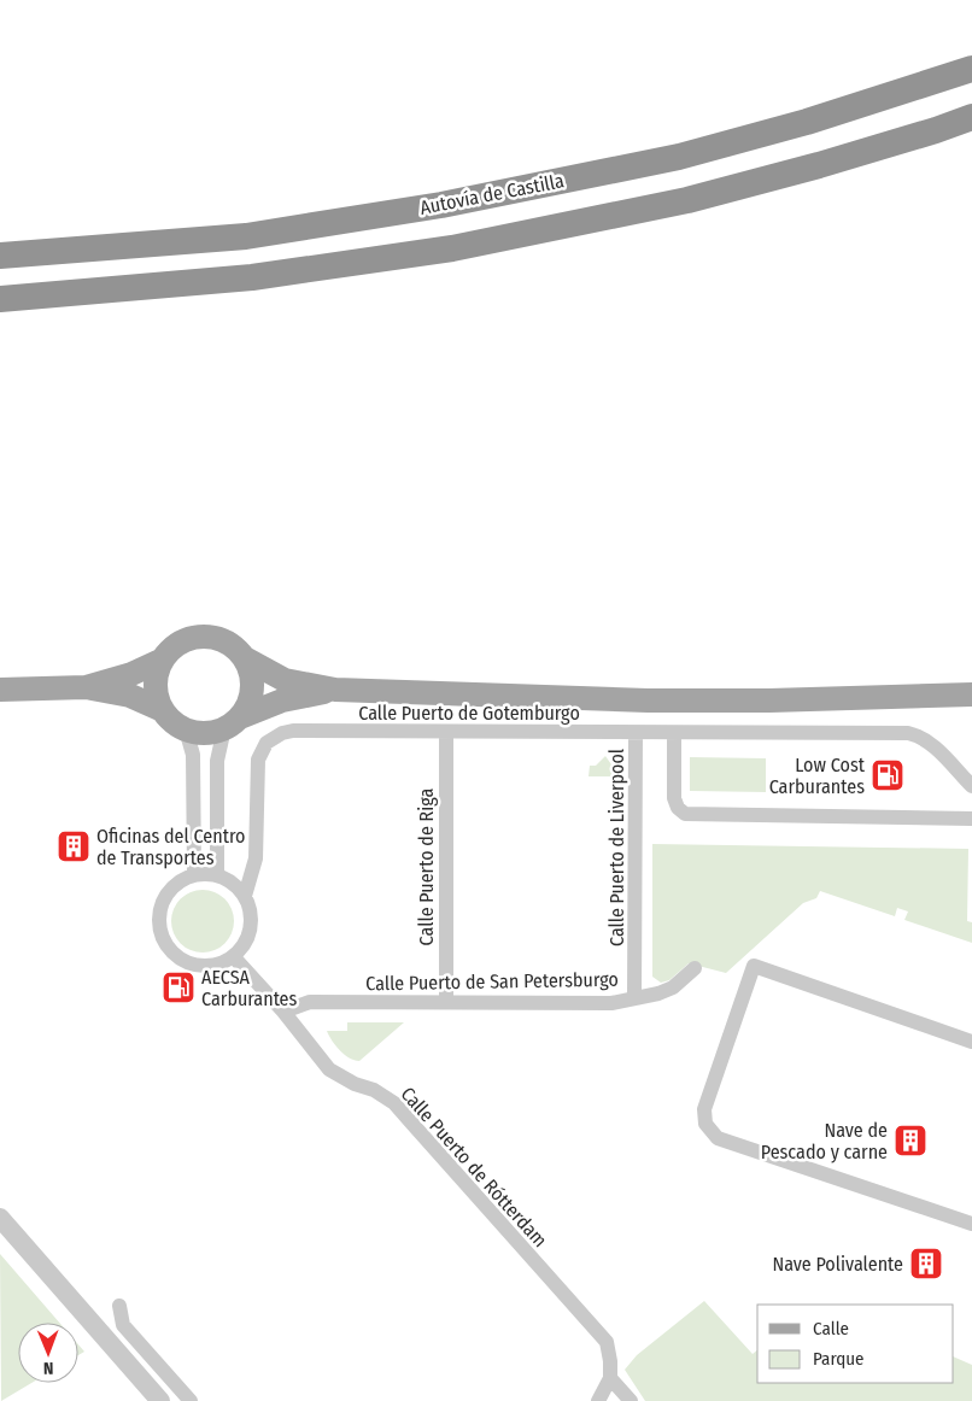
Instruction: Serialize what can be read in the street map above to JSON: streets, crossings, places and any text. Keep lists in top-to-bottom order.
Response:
{
  "streets": {
    "highway": ["Autovía de Castilla"],
    "street": [
      "Calle Puerto de Gotemburgo",
      "Calle Puerto de Liverpool",
      "Calle Puerto de Riga",
      "Calle Puerto de San Petersburgo",
      "Calle Puerto de Rótterdam"
    ]
  },
  "crossings": [
    ["Calle Puerto de Gotemburgo", "Calle Puerto de Liverpool"],
    ["Calle Puerto de Gotemburgo", "Calle Puerto de Riga"],
    ["Calle Puerto de Gotemburgo", "Calle Puerto de Rótterdam"],
    ["Calle Puerto de Liverpool", "Calle Puerto de San Petersburgo"],
    ["Calle Puerto de Riga", "Calle Puerto de San Petersburgo"],
    ["Calle Puerto de San Petersburgo", "Calle Puerto de Rótterdam"]
  ],
  "places": {
    "fuel station": ["Low Cost Carburantes", "AECSA Carburantes"],
    "building": ["Oficinas del Centro de Transportes", "Nave de Pescado y carne", "Nave Polivalente"]
  },
  "legend": ["Calle", "Parque"],
  "north": "bottom"
}
